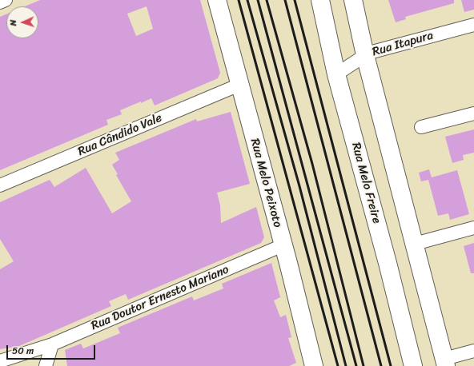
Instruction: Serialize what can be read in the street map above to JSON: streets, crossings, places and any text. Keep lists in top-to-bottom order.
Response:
{
  "streets": {
    "main road": ["Rua Melo Peixoto", "Rua Melo Freire"],
    "street": ["Rua Itapura", "Rua Cândido Vale", "Rua Doutor Ernesto Mariano"]
  },
  "crossings": [
    ["Rua Itapura", "Rua Melo Freire"],
    ["Rua Cândido Vale", "Rua Melo Peixoto"],
    ["Rua Melo Peixoto", "Rua Doutor Ernesto Mariano"]
  ],
  "scale_bar": "50 m",
  "north": "left"
}
